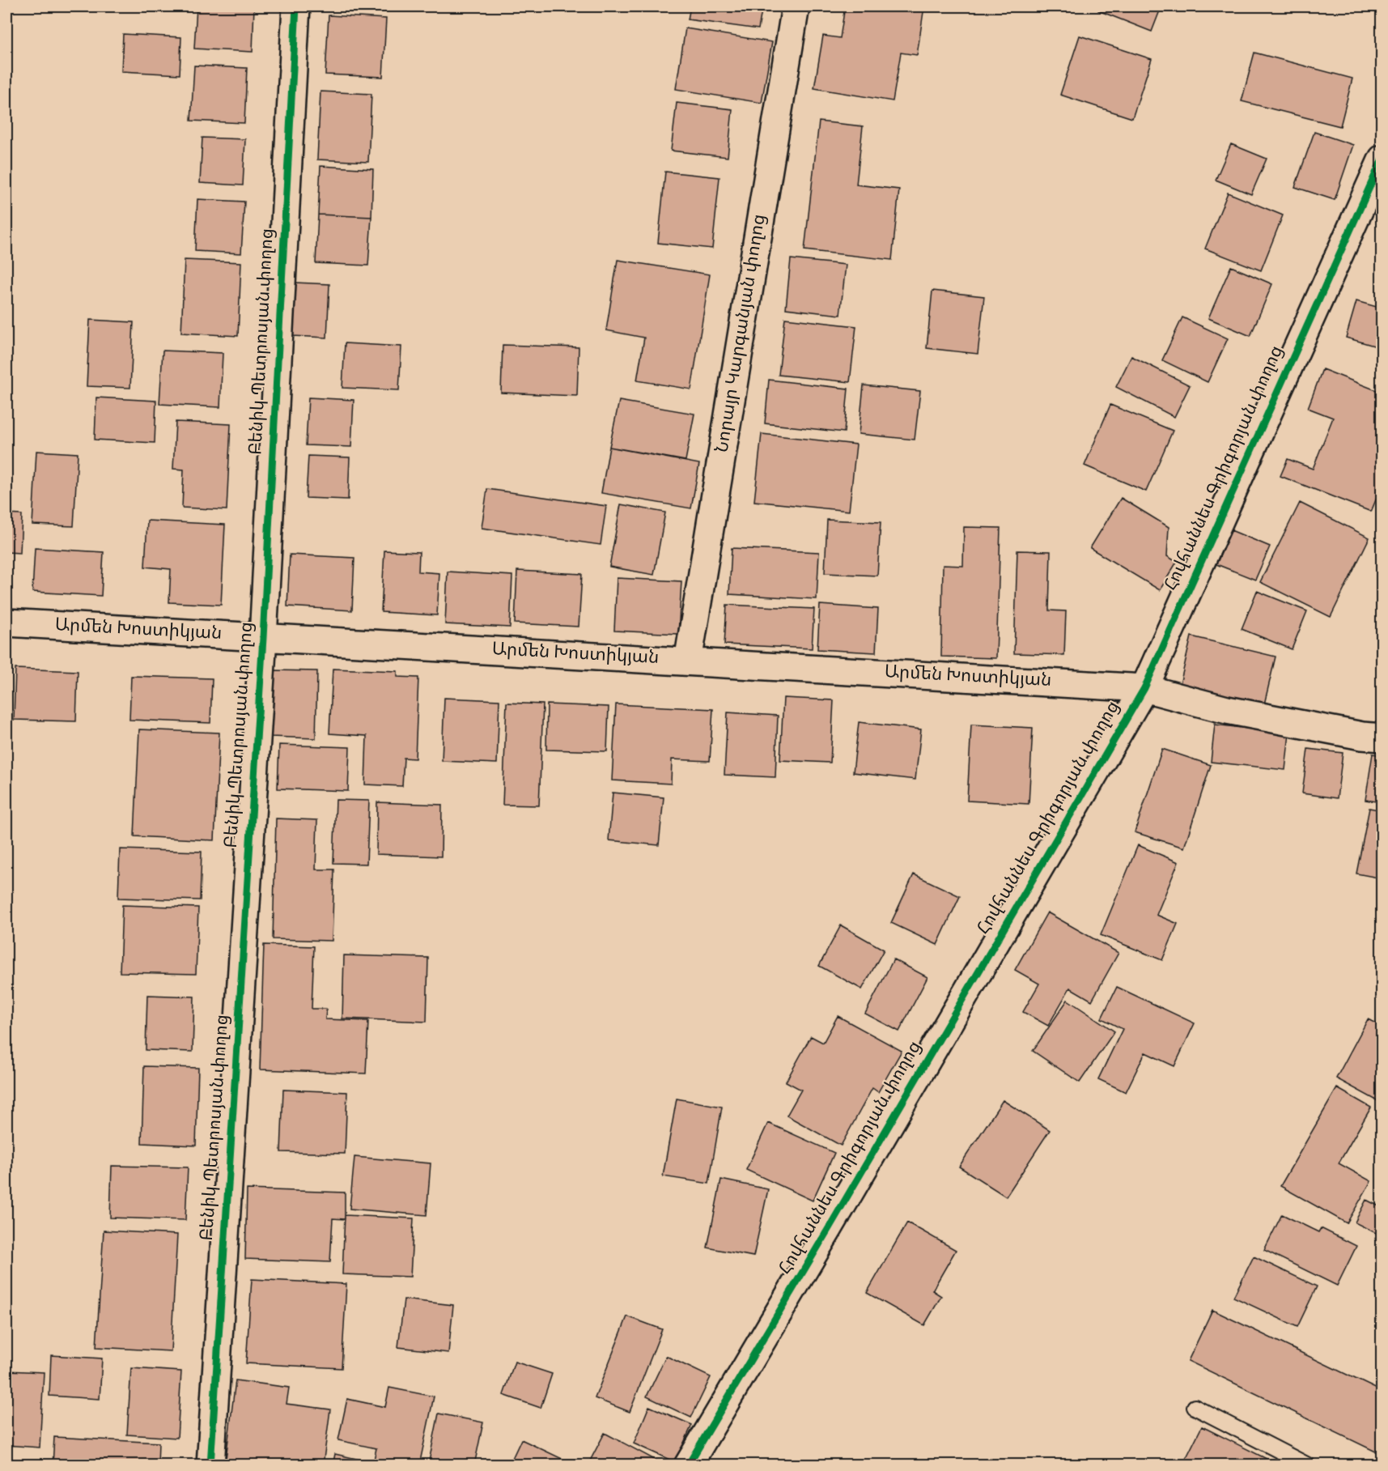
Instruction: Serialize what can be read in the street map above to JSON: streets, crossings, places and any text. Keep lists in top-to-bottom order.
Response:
{
  "streets": {
    "street": [
      "Նորայր Կարգանյան փողոց",
      "Բենիկ Պետրոսյան փողոց",
      "Հովհաննես Գրիգորյան փողոց",
      "Արմեն Խոստիկյան"
    ]
  },
  "crossings": [
    ["Նորայր Կարգանյան փողոց", "Արմեն Խոստիկյան"],
    ["Բենիկ Պետրոսյան փողոց", "Արմեն Խոստիկյան"],
    ["Հովհաննես Գրիգորյան փողոց", "Արմեն Խոստիկյան"]
  ]
}
